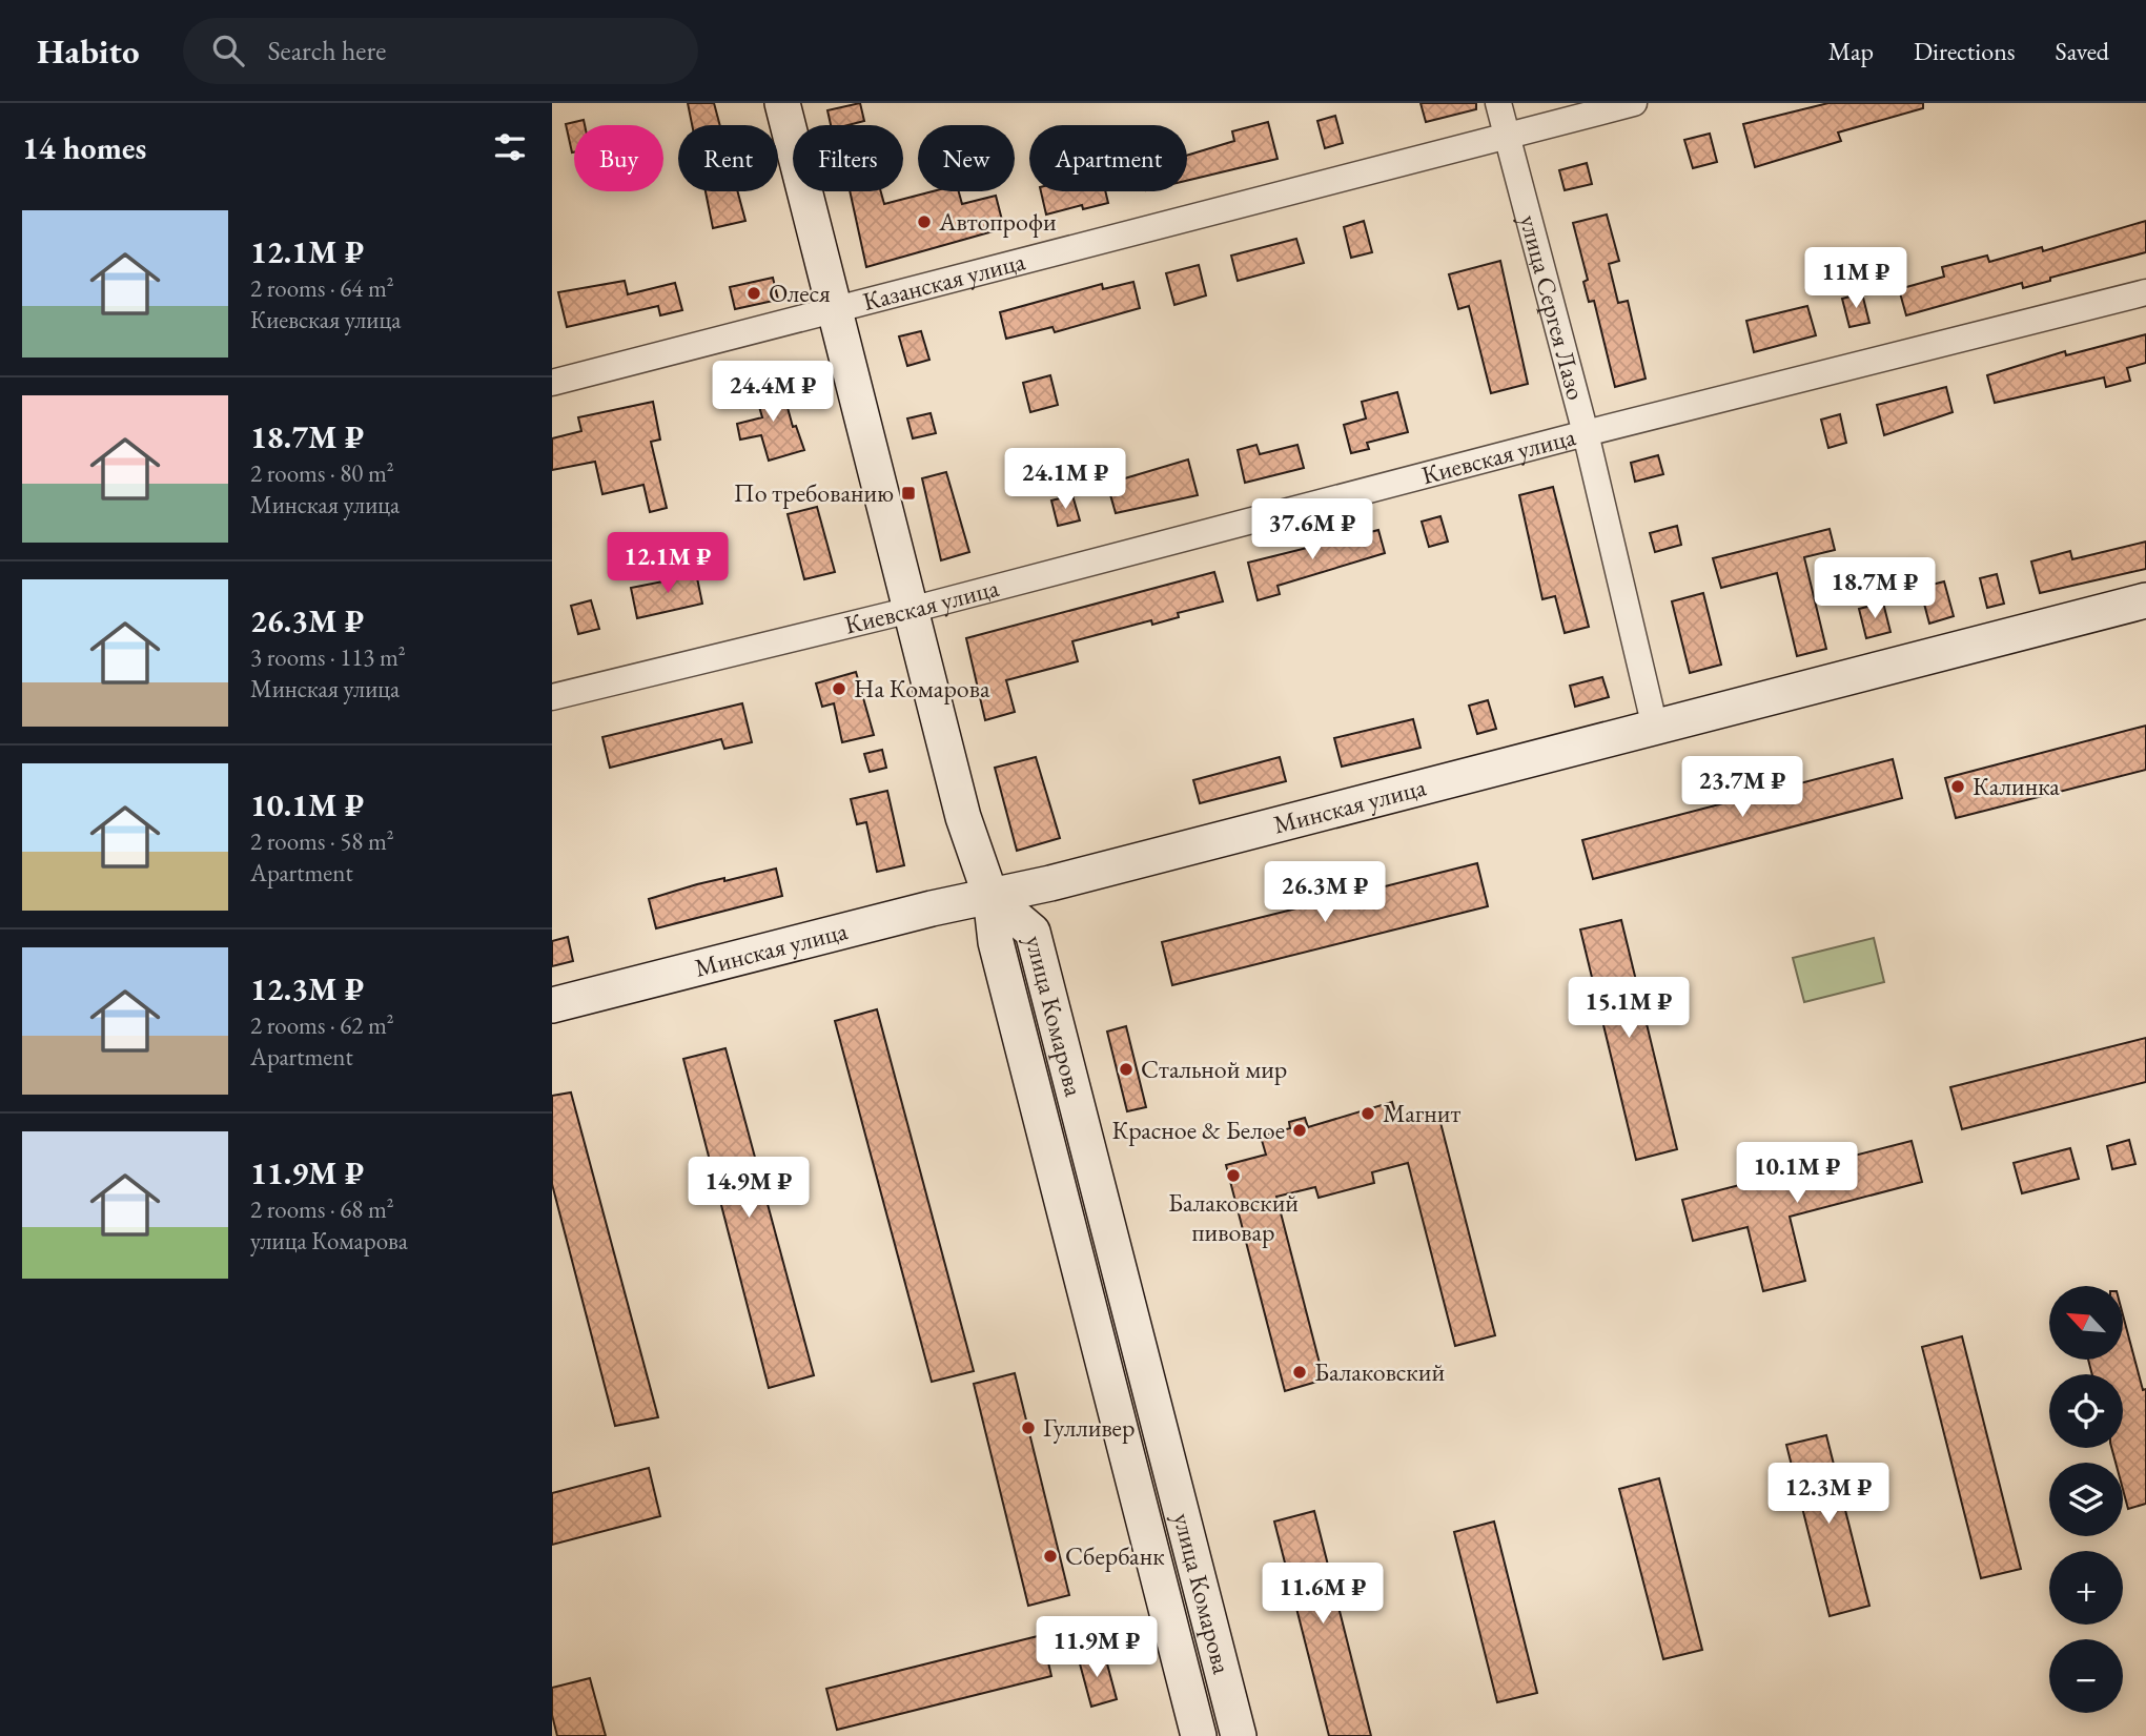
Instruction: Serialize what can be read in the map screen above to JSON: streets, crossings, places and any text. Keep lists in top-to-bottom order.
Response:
{
  "streets": {
    "main road": ["Минская улица", "улица Комарова"],
    "street": ["Казанская улица", "улица Сергея Лазо", "Киевская улица"]
  },
  "crossings": [
    ["Казанская улица", "улица Сергея Лазо"],
    ["улица Сергея Лазо", "Киевская улица"],
    ["улица Сергея Лазо", "Минская улица"],
    ["Минская улица", "улица Комарова"]
  ],
  "places": {
    "other": [
      "Автопрофи",
      "Олеся",
      "На Комарова",
      "Калинка",
      "Стальной мир",
      "Магнит",
      "Красное & Белое",
      "Балаковский пивовар",
      "Балаковский",
      "Гулливер",
      "Сбербанк"
    ],
    "transit": ["По требованию"]
  },
  "north": "top left",
  "page": {
    "header": "Habito",
    "search": "Search here",
    "nav": ["Map", "Directions", "Saved"],
    "heading": "14 homes",
    "chip": [
      "Buy",
      "Rent",
      "Filters",
      "New",
      "Apartment"
    ],
    "list": [
      {
        "name": "12.1M ₽",
        "note": "2 rooms · 64 m² · Киевская улица"
      },
      {
        "name": "18.7M ₽",
        "note": "2 rooms · 80 m² · Минская улица"
      },
      {
        "name": "26.3M ₽",
        "note": "3 rooms · 113 m² · Минская улица"
      },
      {
        "name": "10.1M ₽",
        "note": "2 rooms · 58 m² · Apartment"
      },
      {
        "name": "12.3M ₽",
        "note": "2 rooms · 62 m² · Apartment"
      },
      {
        "name": "11.9M ₽",
        "note": "2 rooms · 68 m² · улица Комарова"
      }
    ],
    "price": [
      "11M ₽",
      "24.4M ₽",
      "24.1M ₽",
      "37.6M ₽",
      "12.1M ₽",
      "18.7M ₽",
      "23.7M ₽",
      "26.3M ₽",
      "15.1M ₽",
      "10.1M ₽",
      "14.9M ₽",
      "12.3M ₽",
      "11.6M ₽",
      "11.9M ₽"
    ],
    "map_buttons": ["+", "−"]
  }
}
